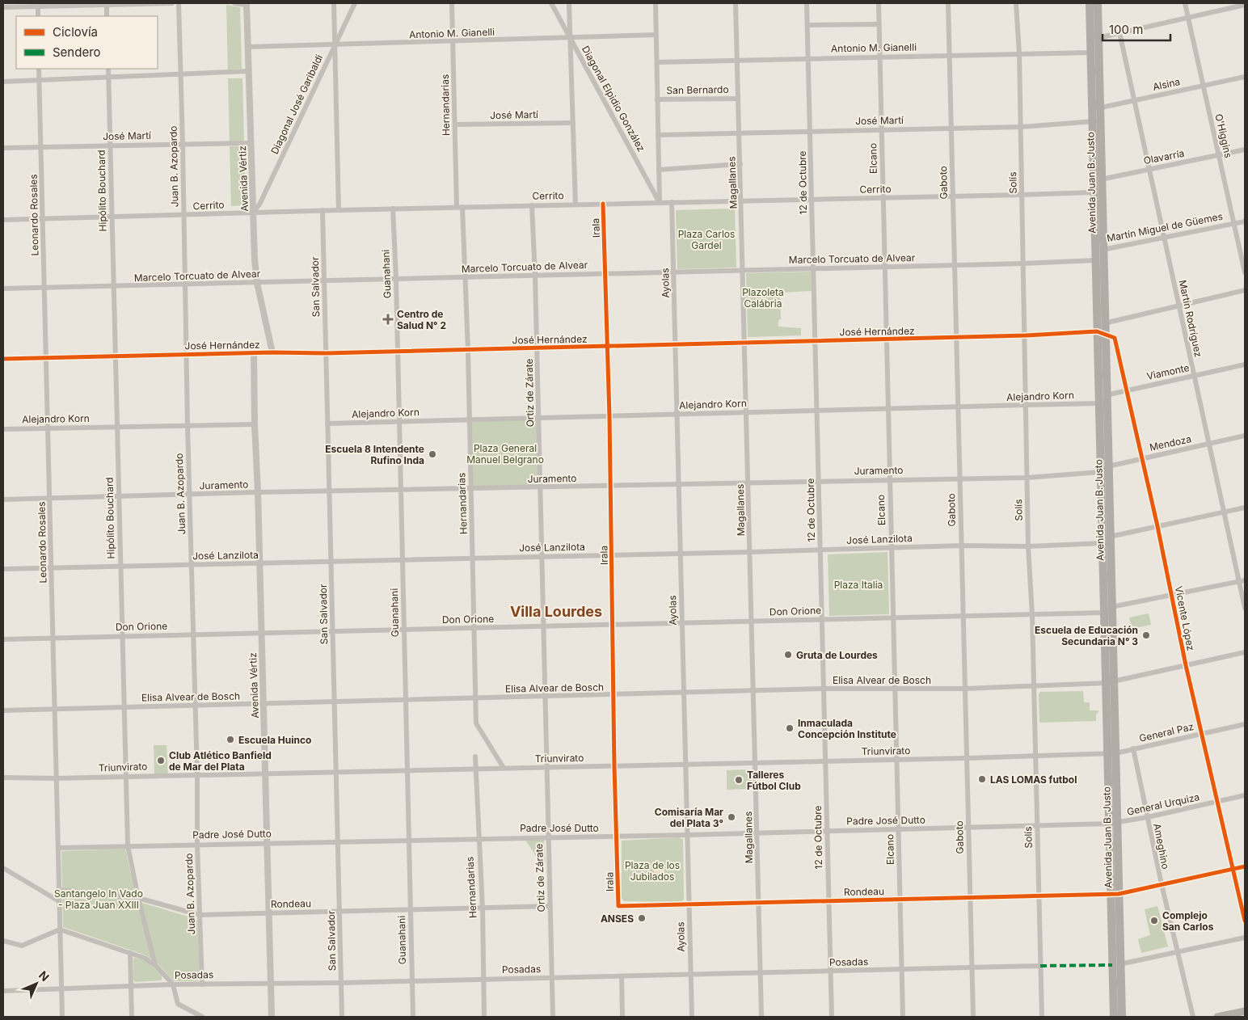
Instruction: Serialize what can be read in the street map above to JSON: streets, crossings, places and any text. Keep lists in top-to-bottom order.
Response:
{
  "streets": {
    "main road": ["Avenida Juan B. Justo"],
    "street": [
      "Antonio M. Gianelli",
      "Alsina",
      "San Bernardo",
      "Diagonal Elpidio González",
      "Diagonal José Garibaldi",
      "Hernandarias",
      "José Martí",
      "O'Higgins",
      "Olavarría",
      "Elcano",
      "Juan B. Azopardo",
      "Avenida Vértiz",
      "Magallanes",
      "12 de Octubre",
      "Gaboto",
      "Solís",
      "Cerrito",
      "Hipólito Bouchard",
      "Leonardo Rosales",
      "Martín Miguel de Güemes",
      "Irala",
      "Marcelo Torcuato de Alvear",
      "Guanahani",
      "Ayolas",
      "San Salvador",
      "Martín Rodríguez",
      "José Hernández",
      "Viamonte",
      "Ortiz de Zárate",
      "Alejandro Korn",
      "Mendoza",
      "Juramento",
      "José Lanzilota",
      "Don Orione",
      "Vicente López",
      "Elisa Alvear de Bosch",
      "General Paz",
      "Triunvirato",
      "General Urquiza",
      "Padre José Dutto",
      "Ameghino",
      "Rondeau",
      "Posadas"
    ]
  },
  "crossings": [
    ["Antonio M. Gianelli", "Diagonal Elpidio González"],
    ["Antonio M. Gianelli", "Diagonal José Garibaldi"],
    ["Antonio M. Gianelli", "Hernandarias"],
    ["Antonio M. Gianelli", "Elcano"],
    ["Antonio M. Gianelli", "Avenida Vértiz"],
    ["Antonio M. Gianelli", "Magallanes"],
    ["Antonio M. Gianelli", "12 de Octubre"],
    ["Antonio M. Gianelli", "Gaboto"],
    ["Antonio M. Gianelli", "Solís"],
    ["Antonio M. Gianelli", "Avenida Juan B. Justo"],
    ["Alsina", "O'Higgins"],
    ["Alsina", "Avenida Juan B. Justo"],
    ["Alsina", "Martín Rodríguez"],
    ["San Bernardo", "Magallanes"],
    ["Diagonal Elpidio González", "Cerrito"],
    ["Diagonal José Garibaldi", "Avenida Vértiz"],
    ["Diagonal José Garibaldi", "Cerrito"],
    ["Hernandarias", "José Martí"],
    ["Hernandarias", "Cerrito"],
    ["Hernandarias", "Marcelo Torcuato de Alvear"],
    ["Hernandarias", "José Hernández"],
    ["Hernandarias", "Alejandro Korn"],
    ["Hernandarias", "Juramento"],
    ["Hernandarias", "José Lanzilota"],
    ["Hernandarias", "Don Orione"],
    ["Hernandarias", "Elisa Alvear de Bosch"],
    ["Hernandarias", "Triunvirato"],
    ["Hernandarias", "Padre José Dutto"],
    ["Hernandarias", "Rondeau"],
    ["Hernandarias", "Posadas"],
    ["José Martí", "Elcano"],
    ["José Martí", "Juan B. Azopardo"],
    ["José Martí", "Avenida Vértiz"],
    ["José Martí", "Magallanes"],
    ["José Martí", "12 de Octubre"],
    ["José Martí", "Gaboto"],
    ["José Martí", "Solís"],
    ["José Martí", "Avenida Juan B. Justo"],
    ["José Martí", "Hipólito Bouchard"],
    ["José Martí", "Leonardo Rosales"],
    ["O'Higgins", "Olavarría"],
    ["O'Higgins", "Martín Miguel de Güemes"],
    ["Olavarría", "Avenida Juan B. Justo"],
    ["Olavarría", "Martín Rodríguez"],
    ["Elcano", "Cerrito"],
    ["Elcano", "Marcelo Torcuato de Alvear"],
    ["Elcano", "José Hernández"],
    ["Elcano", "Alejandro Korn"],
    ["Elcano", "Juramento"],
    ["Elcano", "José Lanzilota"],
    ["Elcano", "Don Orione"],
    ["Elcano", "Elisa Alvear de Bosch"],
    ["Elcano", "Triunvirato"],
    ["Elcano", "Padre José Dutto"],
    ["Elcano", "Rondeau"],
    ["Elcano", "Posadas"],
    ["Juan B. Azopardo", "Cerrito"],
    ["Juan B. Azopardo", "Marcelo Torcuato de Alvear"],
    ["Juan B. Azopardo", "José Hernández"],
    ["Juan B. Azopardo", "Alejandro Korn"],
    ["Juan B. Azopardo", "Juramento"],
    ["Juan B. Azopardo", "José Lanzilota"],
    ["Juan B. Azopardo", "Don Orione"],
    ["Juan B. Azopardo", "Elisa Alvear de Bosch"],
    ["Juan B. Azopardo", "Triunvirato"],
    ["Juan B. Azopardo", "Padre José Dutto"],
    ["Juan B. Azopardo", "Rondeau"],
    ["Juan B. Azopardo", "Posadas"],
    ["Avenida Vértiz", "Cerrito"],
    ["Avenida Vértiz", "Marcelo Torcuato de Alvear"],
    ["Avenida Vértiz", "José Hernández"],
    ["Avenida Vértiz", "Alejandro Korn"],
    ["Avenida Vértiz", "Juramento"],
    ["Avenida Vértiz", "José Lanzilota"],
    ["Avenida Vértiz", "Don Orione"],
    ["Avenida Vértiz", "Elisa Alvear de Bosch"],
    ["Avenida Vértiz", "Triunvirato"],
    ["Avenida Vértiz", "Padre José Dutto"],
    ["Avenida Vértiz", "Rondeau"],
    ["Avenida Vértiz", "Posadas"],
    ["Magallanes", "Cerrito"],
    ["Magallanes", "Marcelo Torcuato de Alvear"],
    ["Magallanes", "José Hernández"],
    ["Magallanes", "Alejandro Korn"],
    ["Magallanes", "Juramento"],
    ["Magallanes", "José Lanzilota"],
    ["Magallanes", "Don Orione"],
    ["Magallanes", "Elisa Alvear de Bosch"],
    ["Magallanes", "Triunvirato"],
    ["Magallanes", "Padre José Dutto"],
    ["Magallanes", "Rondeau"],
    ["Magallanes", "Posadas"],
    ["12 de Octubre", "Cerrito"],
    ["12 de Octubre", "Marcelo Torcuato de Alvear"],
    ["12 de Octubre", "José Hernández"],
    ["12 de Octubre", "Alejandro Korn"],
    ["12 de Octubre", "Juramento"],
    ["12 de Octubre", "José Lanzilota"],
    ["12 de Octubre", "Don Orione"],
    ["12 de Octubre", "Elisa Alvear de Bosch"],
    ["12 de Octubre", "Triunvirato"],
    ["12 de Octubre", "Padre José Dutto"],
    ["12 de Octubre", "Rondeau"],
    ["12 de Octubre", "Posadas"],
    ["Gaboto", "Cerrito"],
    ["Gaboto", "Marcelo Torcuato de Alvear"],
    ["Gaboto", "José Hernández"],
    ["Gaboto", "Alejandro Korn"],
    ["Gaboto", "Juramento"],
    ["Gaboto", "José Lanzilota"],
    ["Gaboto", "Don Orione"],
    ["Gaboto", "Elisa Alvear de Bosch"],
    ["Gaboto", "Triunvirato"],
    ["Gaboto", "Padre José Dutto"],
    ["Gaboto", "Rondeau"],
    ["Gaboto", "Posadas"],
    ["Solís", "Cerrito"],
    ["Solís", "Marcelo Torcuato de Alvear"],
    ["Solís", "José Hernández"],
    ["Solís", "Alejandro Korn"],
    ["Solís", "Juramento"],
    ["Solís", "José Lanzilota"],
    ["Solís", "Don Orione"],
    ["Solís", "Elisa Alvear de Bosch"],
    ["Solís", "Triunvirato"],
    ["Solís", "Padre José Dutto"],
    ["Solís", "Rondeau"],
    ["Solís", "Posadas"],
    ["Avenida Juan B. Justo", "Cerrito"],
    ["Avenida Juan B. Justo", "Martín Miguel de Güemes"],
    ["Avenida Juan B. Justo", "Marcelo Torcuato de Alvear"],
    ["Avenida Juan B. Justo", "José Hernández"],
    ["Avenida Juan B. Justo", "Viamonte"],
    ["Avenida Juan B. Justo", "Alejandro Korn"],
    ["Avenida Juan B. Justo", "Mendoza"],
    ["Avenida Juan B. Justo", "Juramento"],
    ["Avenida Juan B. Justo", "José Lanzilota"],
    ["Avenida Juan B. Justo", "Don Orione"],
    ["Avenida Juan B. Justo", "Vicente López"],
    ["Avenida Juan B. Justo", "Elisa Alvear de Bosch"],
    ["Avenida Juan B. Justo", "General Paz"],
    ["Avenida Juan B. Justo", "Triunvirato"],
    ["Avenida Juan B. Justo", "General Urquiza"],
    ["Avenida Juan B. Justo", "Padre José Dutto"],
    ["Avenida Juan B. Justo", "Rondeau"],
    ["Cerrito", "Hipólito Bouchard"],
    ["Cerrito", "Leonardo Rosales"],
    ["Cerrito", "Irala"],
    ["Cerrito", "Guanahani"],
    ["Cerrito", "Ayolas"],
    ["Cerrito", "San Salvador"],
    ["Cerrito", "Ortiz de Zárate"],
    ["Hipólito Bouchard", "Marcelo Torcuato de Alvear"],
    ["Hipólito Bouchard", "José Hernández"],
    ["Hipólito Bouchard", "Alejandro Korn"],
    ["Hipólito Bouchard", "Juramento"],
    ["Hipólito Bouchard", "José Lanzilota"],
    ["Hipólito Bouchard", "Don Orione"],
    ["Hipólito Bouchard", "Elisa Alvear de Bosch"],
    ["Hipólito Bouchard", "Triunvirato"],
    ["Hipólito Bouchard", "Padre José Dutto"],
    ["Hipólito Bouchard", "Rondeau"],
    ["Leonardo Rosales", "Marcelo Torcuato de Alvear"],
    ["Leonardo Rosales", "José Hernández"],
    ["Leonardo Rosales", "Alejandro Korn"],
    ["Leonardo Rosales", "Juramento"],
    ["Leonardo Rosales", "José Lanzilota"],
    ["Leonardo Rosales", "Don Orione"],
    ["Leonardo Rosales", "Elisa Alvear de Bosch"],
    ["Leonardo Rosales", "Triunvirato"],
    ["Leonardo Rosales", "Padre José Dutto"],
    ["Leonardo Rosales", "Rondeau"],
    ["Leonardo Rosales", "Posadas"],
    ["Martín Miguel de Güemes", "Marcelo Torcuato de Alvear"],
    ["Martín Miguel de Güemes", "Martín Rodríguez"],
    ["Irala", "Marcelo Torcuato de Alvear"],
    ["Irala", "José Hernández"],
    ["Irala", "Alejandro Korn"],
    ["Irala", "Juramento"],
    ["Irala", "José Lanzilota"],
    ["Irala", "Don Orione"],
    ["Irala", "Elisa Alvear de Bosch"],
    ["Irala", "Triunvirato"],
    ["Irala", "Padre José Dutto"],
    ["Irala", "Rondeau"],
    ["Marcelo Torcuato de Alvear", "Guanahani"],
    ["Marcelo Torcuato de Alvear", "Ayolas"],
    ["Marcelo Torcuato de Alvear", "San Salvador"],
    ["Marcelo Torcuato de Alvear", "Ortiz de Zárate"],
    ["Guanahani", "José Hernández"],
    ["Guanahani", "Alejandro Korn"],
    ["Guanahani", "Juramento"],
    ["Guanahani", "José Lanzilota"],
    ["Guanahani", "Don Orione"],
    ["Guanahani", "Elisa Alvear de Bosch"],
    ["Guanahani", "Triunvirato"],
    ["Guanahani", "Padre José Dutto"],
    ["Guanahani", "Rondeau"],
    ["Guanahani", "Posadas"],
    ["Ayolas", "José Hernández"],
    ["Ayolas", "Alejandro Korn"],
    ["Ayolas", "Juramento"],
    ["Ayolas", "José Lanzilota"],
    ["Ayolas", "Don Orione"],
    ["Ayolas", "Elisa Alvear de Bosch"],
    ["Ayolas", "Triunvirato"],
    ["Ayolas", "Padre José Dutto"],
    ["Ayolas", "Rondeau"],
    ["Ayolas", "Posadas"],
    ["San Salvador", "José Hernández"],
    ["San Salvador", "Alejandro Korn"],
    ["San Salvador", "Juramento"],
    ["San Salvador", "José Lanzilota"],
    ["San Salvador", "Don Orione"],
    ["San Salvador", "Elisa Alvear de Bosch"],
    ["San Salvador", "Triunvirato"],
    ["San Salvador", "Padre José Dutto"],
    ["San Salvador", "Rondeau"],
    ["San Salvador", "Posadas"],
    ["Martín Rodríguez", "Viamonte"],
    ["Martín Rodríguez", "Mendoza"],
    ["José Hernández", "Ortiz de Zárate"],
    ["José Hernández", "Vicente López"],
    ["Viamonte", "Vicente López"],
    ["Ortiz de Zárate", "Alejandro Korn"],
    ["Ortiz de Zárate", "Juramento"],
    ["Ortiz de Zárate", "José Lanzilota"],
    ["Ortiz de Zárate", "Don Orione"],
    ["Ortiz de Zárate", "Elisa Alvear de Bosch"],
    ["Ortiz de Zárate", "Triunvirato"],
    ["Ortiz de Zárate", "Padre José Dutto"],
    ["Ortiz de Zárate", "Rondeau"],
    ["Ortiz de Zárate", "Posadas"],
    ["Mendoza", "Juramento"],
    ["Mendoza", "Vicente López"],
    ["Vicente López", "Elisa Alvear de Bosch"],
    ["Vicente López", "General Paz"],
    ["Vicente López", "General Urquiza"],
    ["Vicente López", "Rondeau"],
    ["General Paz", "Triunvirato"],
    ["General Paz", "Ameghino"],
    ["General Urquiza", "Padre José Dutto"],
    ["General Urquiza", "Ameghino"],
    ["Ameghino", "Rondeau"]
  ],
  "districts": ["Villa Lourdes"],
  "parks": [
    "Plaza Carlos Gardel",
    "Plazoleta Calábria",
    "Plaza General Manuel Belgrano",
    "Plaza Italia",
    "Plaza de los Jubilados",
    "Santangelo In Vado - Plaza Juan XXIII"
  ],
  "places": {
    "health": ["Centro de Salud N° 2"],
    "other": [
      "Escuela 8 Intendente Rufino Inda",
      "Escuela de Educación Secundaria N° 3",
      "Gruta de Lourdes",
      "Inmaculada Concepción Institute",
      "Escuela Huinco",
      "Club Atlético Banfield de Mar del Plata",
      "LAS LOMAS futbol",
      "Talleres Fútbol Club",
      "Comisaría Mar del Plata 3°",
      "ANSES",
      "Complejo San Carlos"
    ]
  },
  "legend": ["Ciclovía", "Sendero"],
  "scale_bar": "100 m",
  "north": "top right"
}
